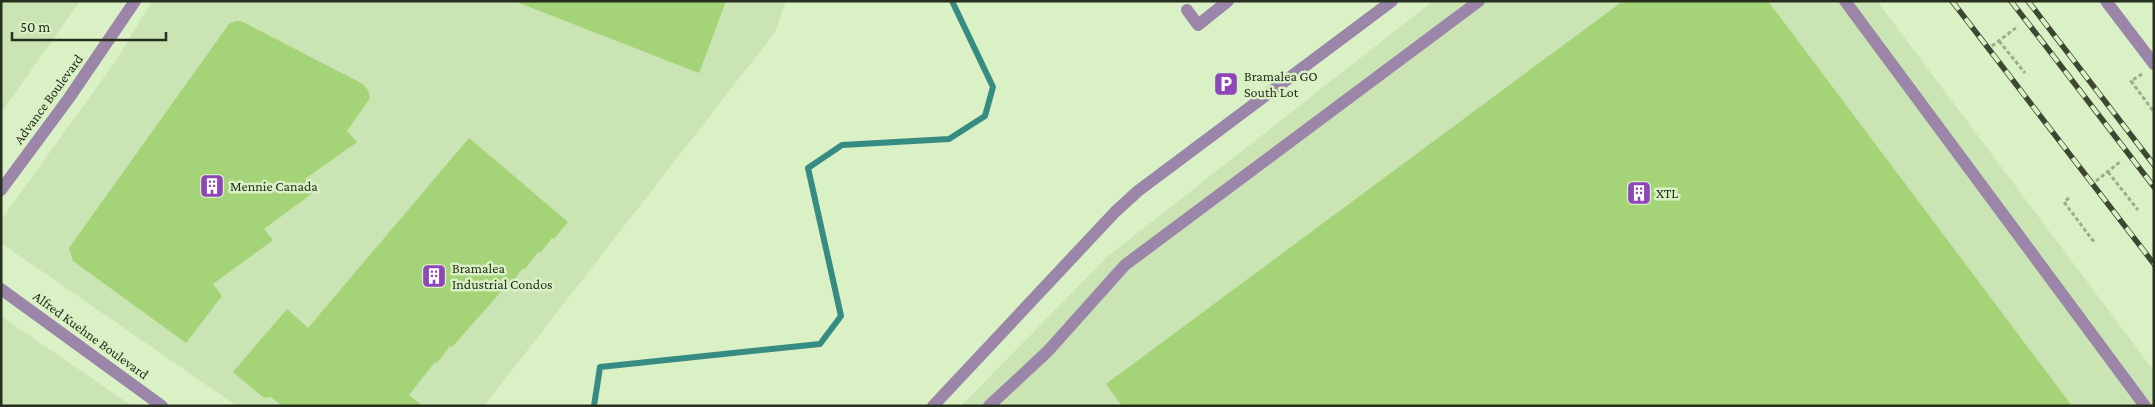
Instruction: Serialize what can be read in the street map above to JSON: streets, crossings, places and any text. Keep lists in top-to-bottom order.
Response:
{
  "streets": {
    "street": ["Advance Boulevard", "Alfred Kuehne Boulevard"]
  },
  "places": {
    "parking": ["Bramalea GO South Lot"],
    "building": ["Mennie Canada", "XTL", "Bramalea Industrial Condos"]
  },
  "scale_bar": "50 m"
}
